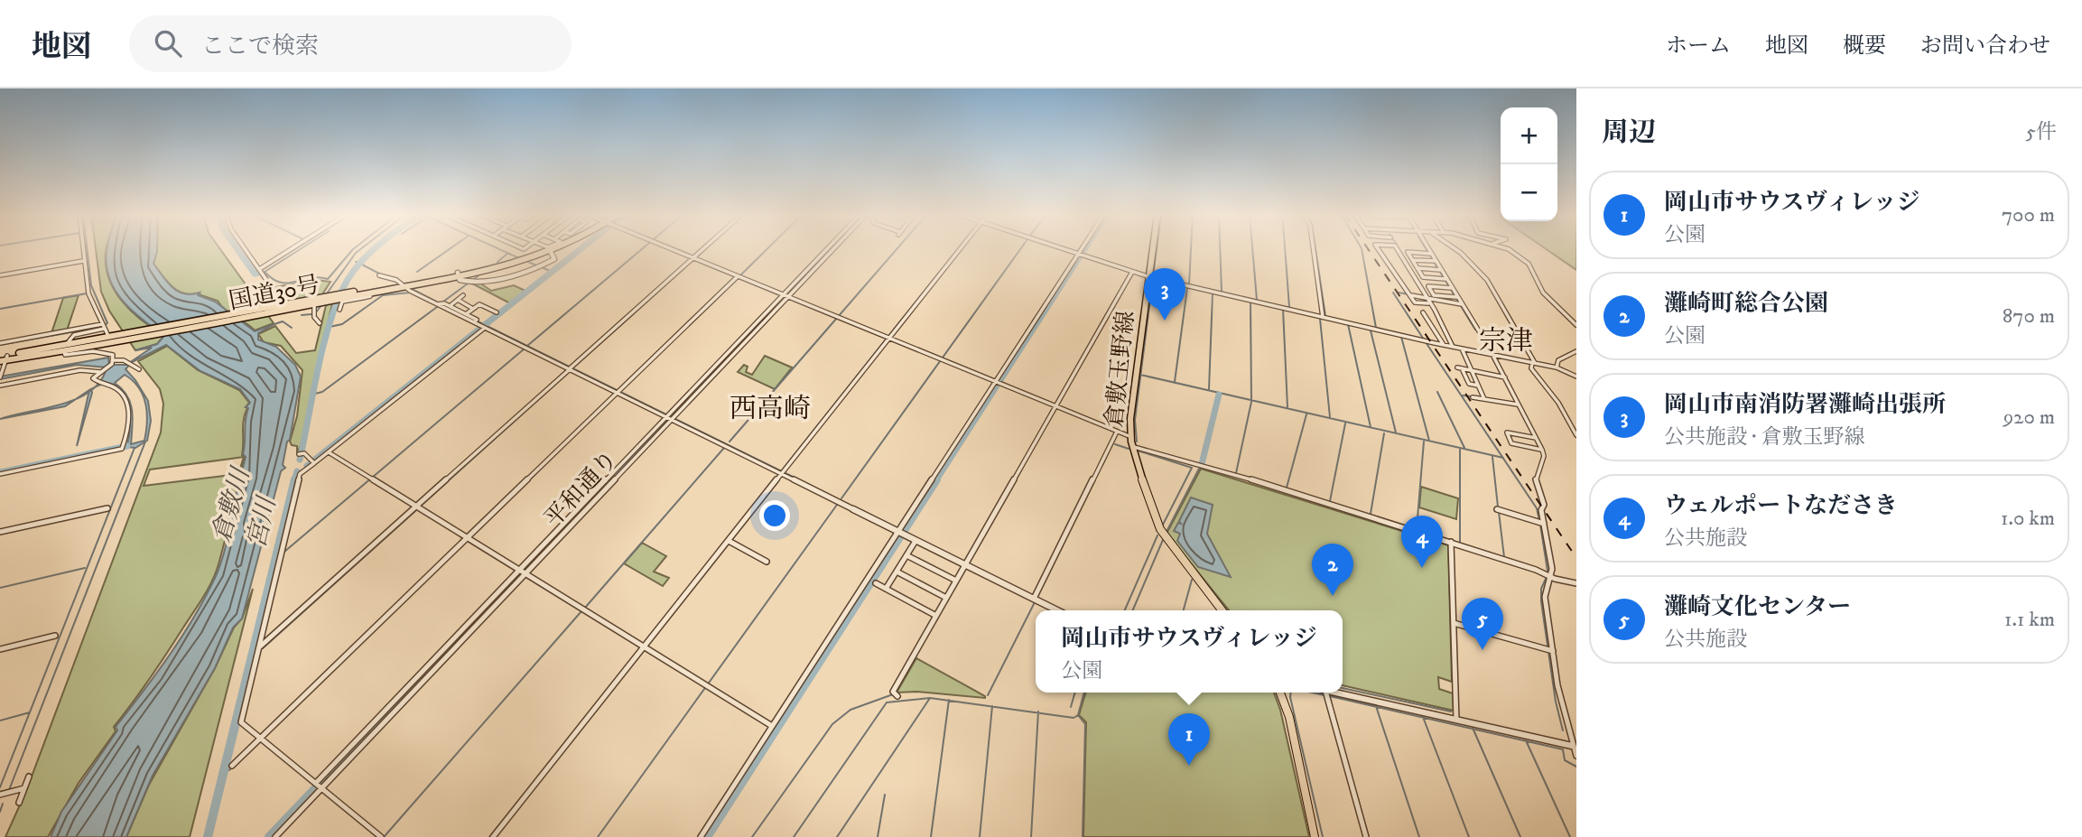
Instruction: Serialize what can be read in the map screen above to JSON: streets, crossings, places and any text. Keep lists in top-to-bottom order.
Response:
{
  "streets": {
    "main road": ["国道30号", "倉敷玉野線"],
    "street": ["平和通り"]
  },
  "districts": ["宗津", "西高崎"],
  "water": ["倉敷川", "宮川"],
  "page": {
    "header": "地図",
    "search": "ここで検索",
    "nav": [
      "ホーム",
      "地図",
      "概要",
      "お問い合わせ"
    ],
    "heading": ["周辺", "5件"],
    "map_buttons": ["+", "−"],
    "list": [
      {
        "mark": "1",
        "name": "岡山市サウスヴィレッジ",
        "note": "公園",
        "value": "700 m"
      },
      {
        "mark": "2",
        "name": "灘崎町総合公園",
        "note": "公園",
        "value": "870 m"
      },
      {
        "mark": "3",
        "name": "岡山市南消防署灘崎出張所",
        "note": "公共施設 · 倉敷玉野線",
        "value": "920 m"
      },
      {
        "mark": "4",
        "name": "ウェルポートなださき",
        "note": "公共施設",
        "value": "1.0 km"
      },
      {
        "mark": "5",
        "name": "灘崎文化センター",
        "note": "公共施設",
        "value": "1.1 km"
      }
    ],
    "pins": [
      "3",
      "4",
      "2",
      "5",
      "1"
    ],
    "popup": ["岡山市サウスヴィレッジ", "公園"]
  }
}
